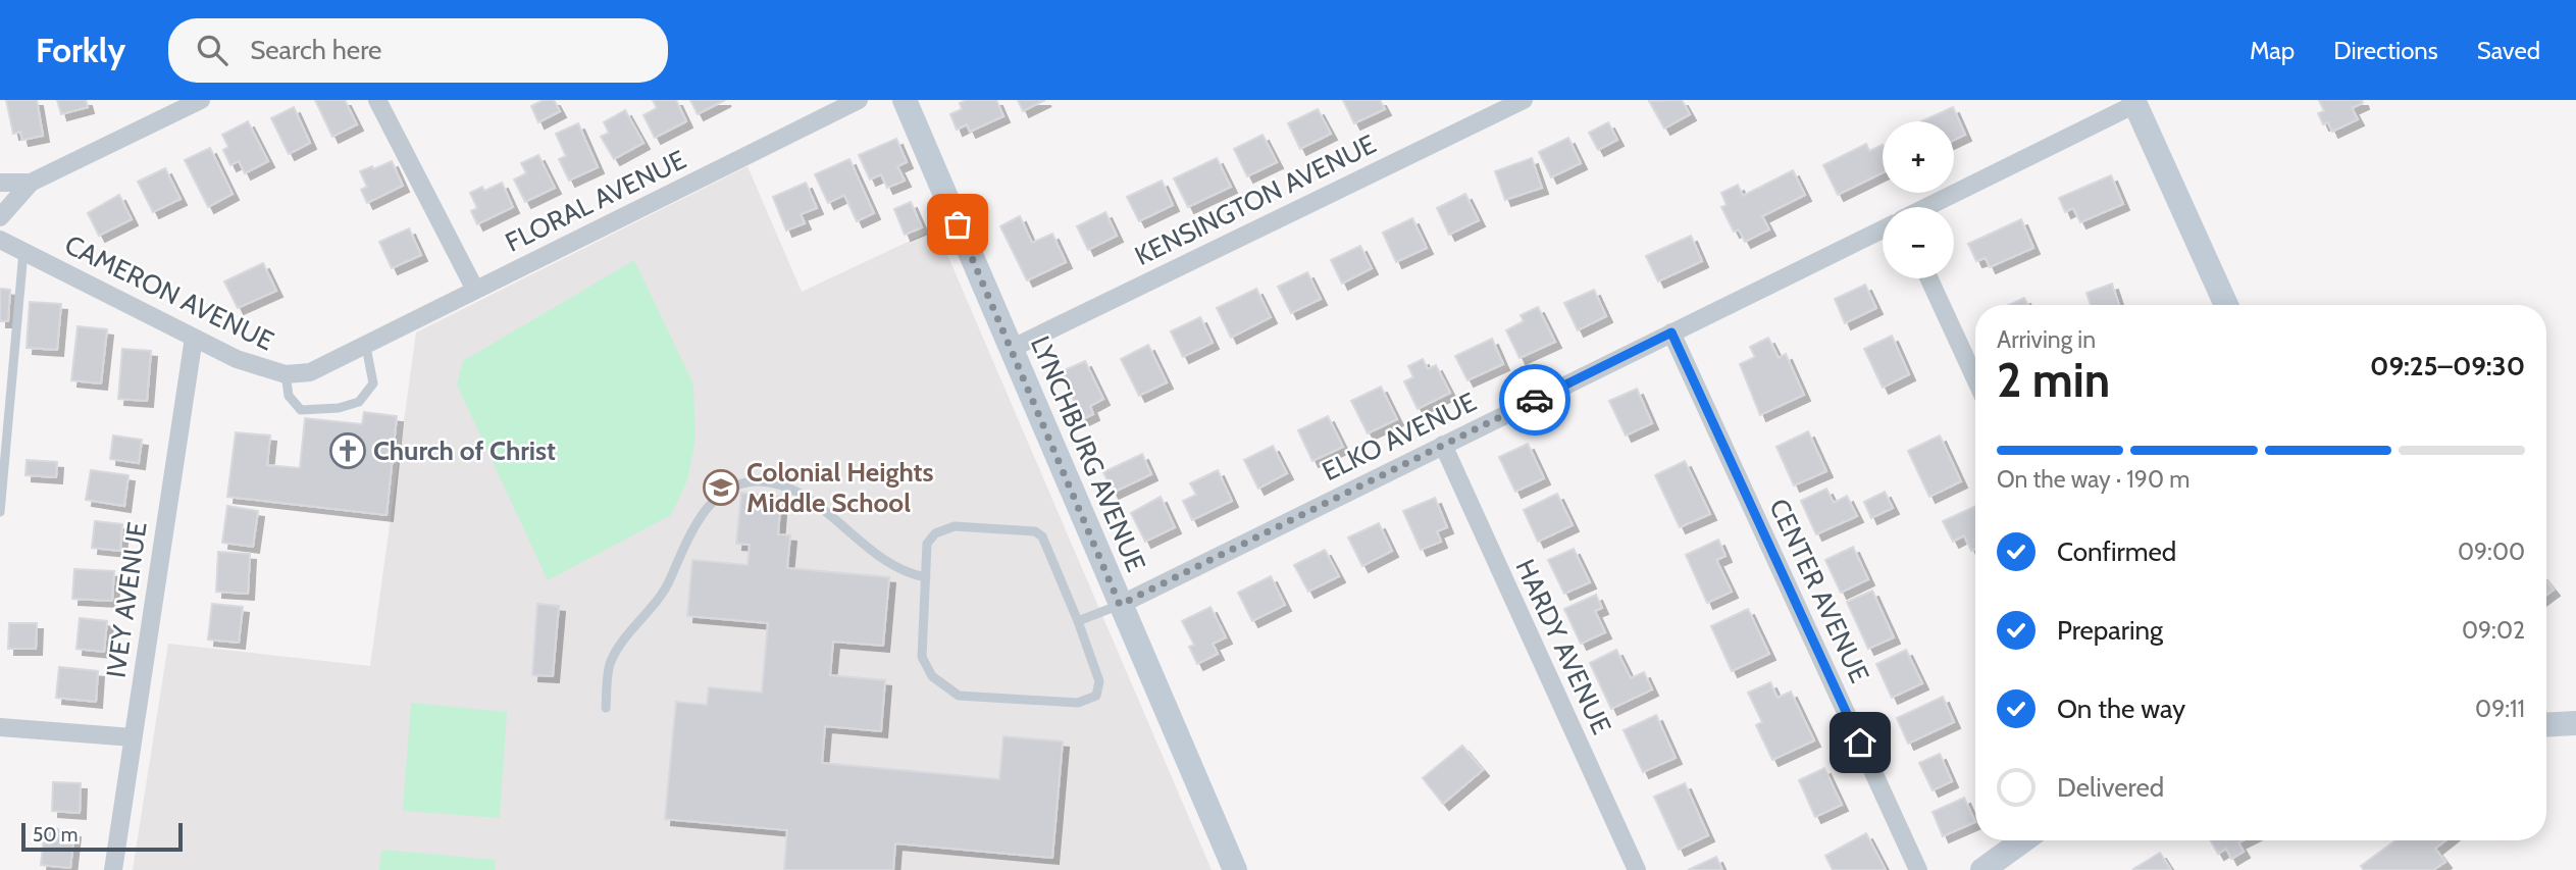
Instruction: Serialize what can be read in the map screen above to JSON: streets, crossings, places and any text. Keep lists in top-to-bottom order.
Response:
{
  "streets": {
    "street": [
      "KENSINGTON AVENUE",
      "FLORAL AVENUE",
      "CAMERON AVENUE",
      "ELKO AVENUE",
      "LYNCHBURG AVENUE",
      "CENTER AVENUE",
      "IVEY AVENUE",
      "HARDY AVENUE"
    ]
  },
  "crossings": [
    ["KENSINGTON AVENUE", "LYNCHBURG AVENUE"],
    ["FLORAL AVENUE", "CAMERON AVENUE"],
    ["CAMERON AVENUE", "IVEY AVENUE"],
    ["ELKO AVENUE", "LYNCHBURG AVENUE"],
    ["ELKO AVENUE", "CENTER AVENUE"],
    ["ELKO AVENUE", "HARDY AVENUE"]
  ],
  "places": {
    "church": ["Church of Christ"],
    "school or university": ["Colonial Heights Middle School"]
  },
  "scale_bar": "50 m",
  "page": {
    "header": "Forkly",
    "search": "Search here",
    "nav": ["Map", "Directions", "Saved"],
    "map_buttons": ["+", "−"],
    "heading": ["2 min", "Arriving in", "09:25–09:30"],
    "bar": "On the way · 190 m",
    "list": [
      ["Confirmed", "09:00"],
      ["Preparing", "09:02"],
      ["On the way", "09:11"],
      "Delivered"
    ],
    "scale": "50 m"
  }
}
